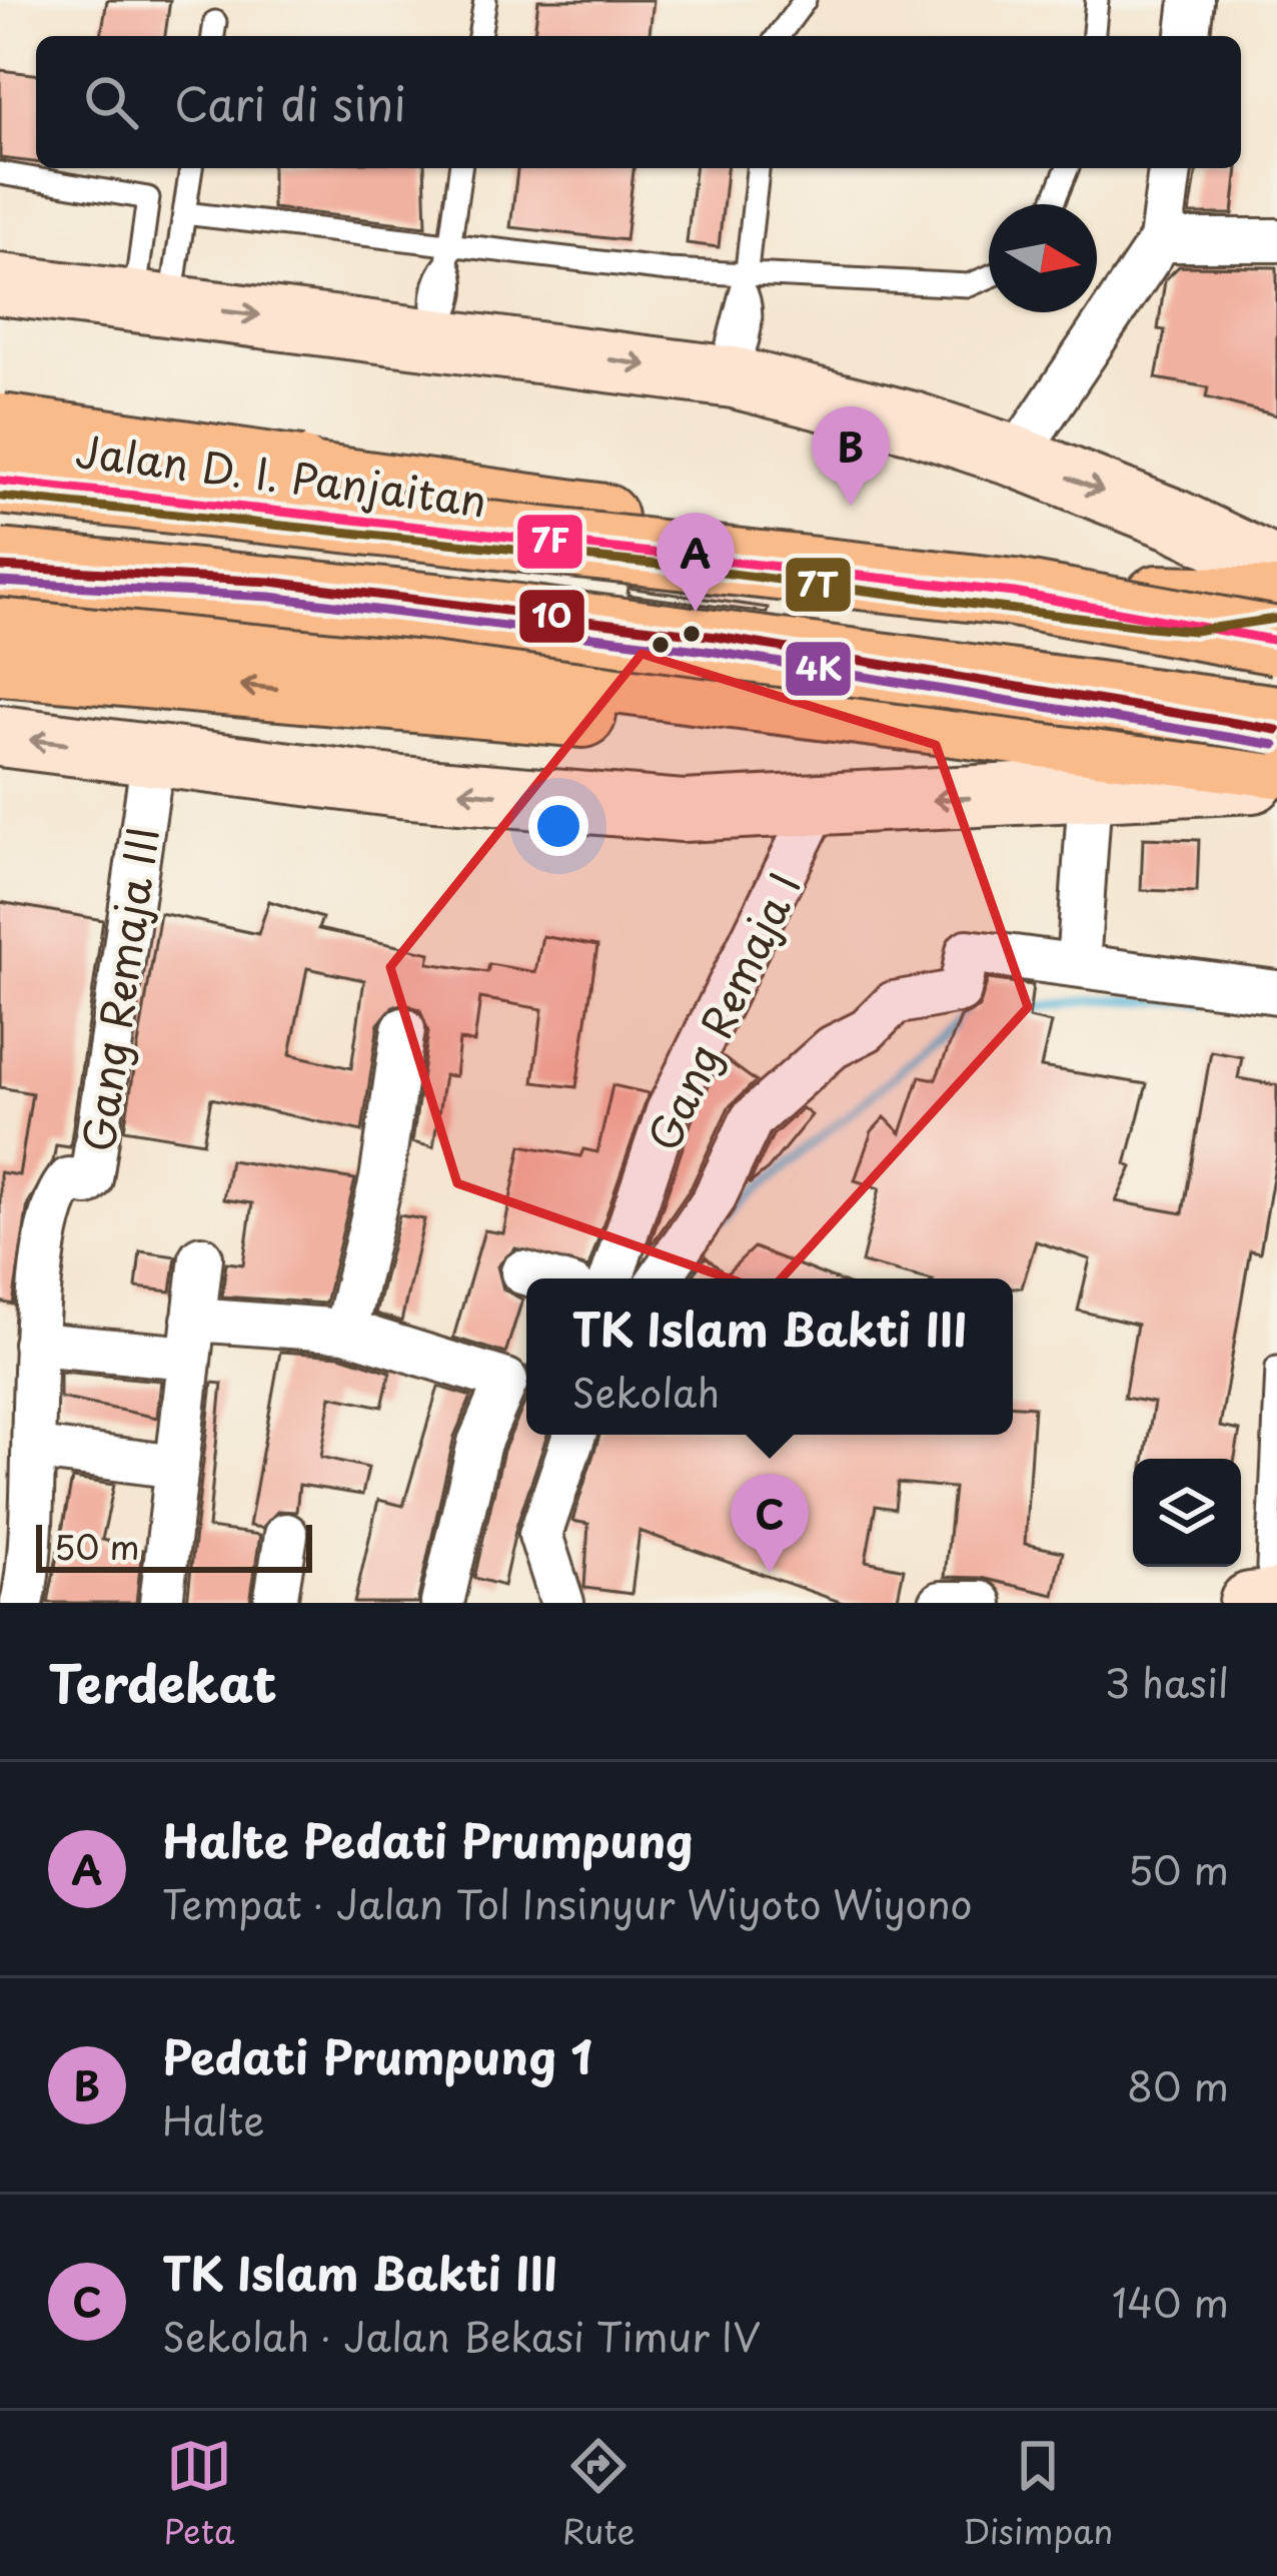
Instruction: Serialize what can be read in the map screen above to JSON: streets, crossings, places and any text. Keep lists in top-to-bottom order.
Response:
{
  "streets": {
    "highway": ["Jalan D. I. Panjaitan"],
    "street": ["Gang Remaja III", "Gang Remaja I"]
  },
  "lines": [
    "transit line 7F",
    "transit line 7T",
    "transit line 10",
    "transit line 4K"
  ],
  "scale_bar": "50 m",
  "north": "right",
  "page": {
    "search": "Cari di sini",
    "pins": ["B", "A", "C"],
    "popup": ["TK Islam Bakti III", "Sekolah"],
    "scale": "50 m",
    "heading": ["Terdekat", "3 hasil"],
    "list": [
      {
        "mark": "A",
        "name": "Halte Pedati Prumpung",
        "note": "Tempat · Jalan Tol Insinyur Wiyoto Wiyono",
        "value": "50 m"
      },
      {
        "mark": "B",
        "name": "Pedati Prumpung 1",
        "note": "Halte",
        "value": "80 m"
      },
      {
        "mark": "C",
        "name": "TK Islam Bakti III",
        "note": "Sekolah · Jalan Bekasi Timur IV",
        "value": "140 m"
      }
    ],
    "nav": ["Peta", "Rute", "Disimpan"]
  }
}
